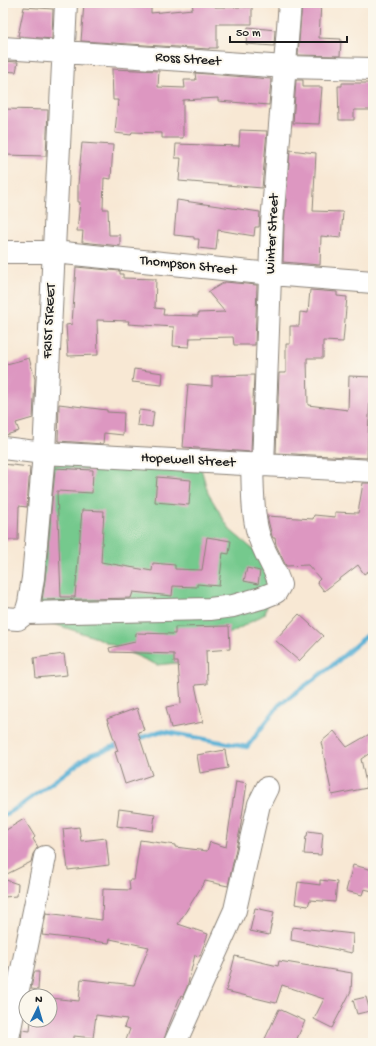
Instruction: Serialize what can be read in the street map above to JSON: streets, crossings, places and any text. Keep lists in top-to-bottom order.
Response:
{
  "streets": {
    "street": [
      "Ross Street",
      "Winter Street",
      "Thompson Street",
      "FRIST STREET",
      "Hopewell Street"
    ]
  },
  "crossings": [
    ["Ross Street", "Winter Street"],
    ["Ross Street", "FRIST STREET"],
    ["Winter Street", "Thompson Street"],
    ["Winter Street", "FRIST STREET"],
    ["Winter Street", "Hopewell Street"],
    ["Thompson Street", "FRIST STREET"],
    ["FRIST STREET", "Hopewell Street"]
  ],
  "scale_bar": "50 m",
  "north": "top"
}
